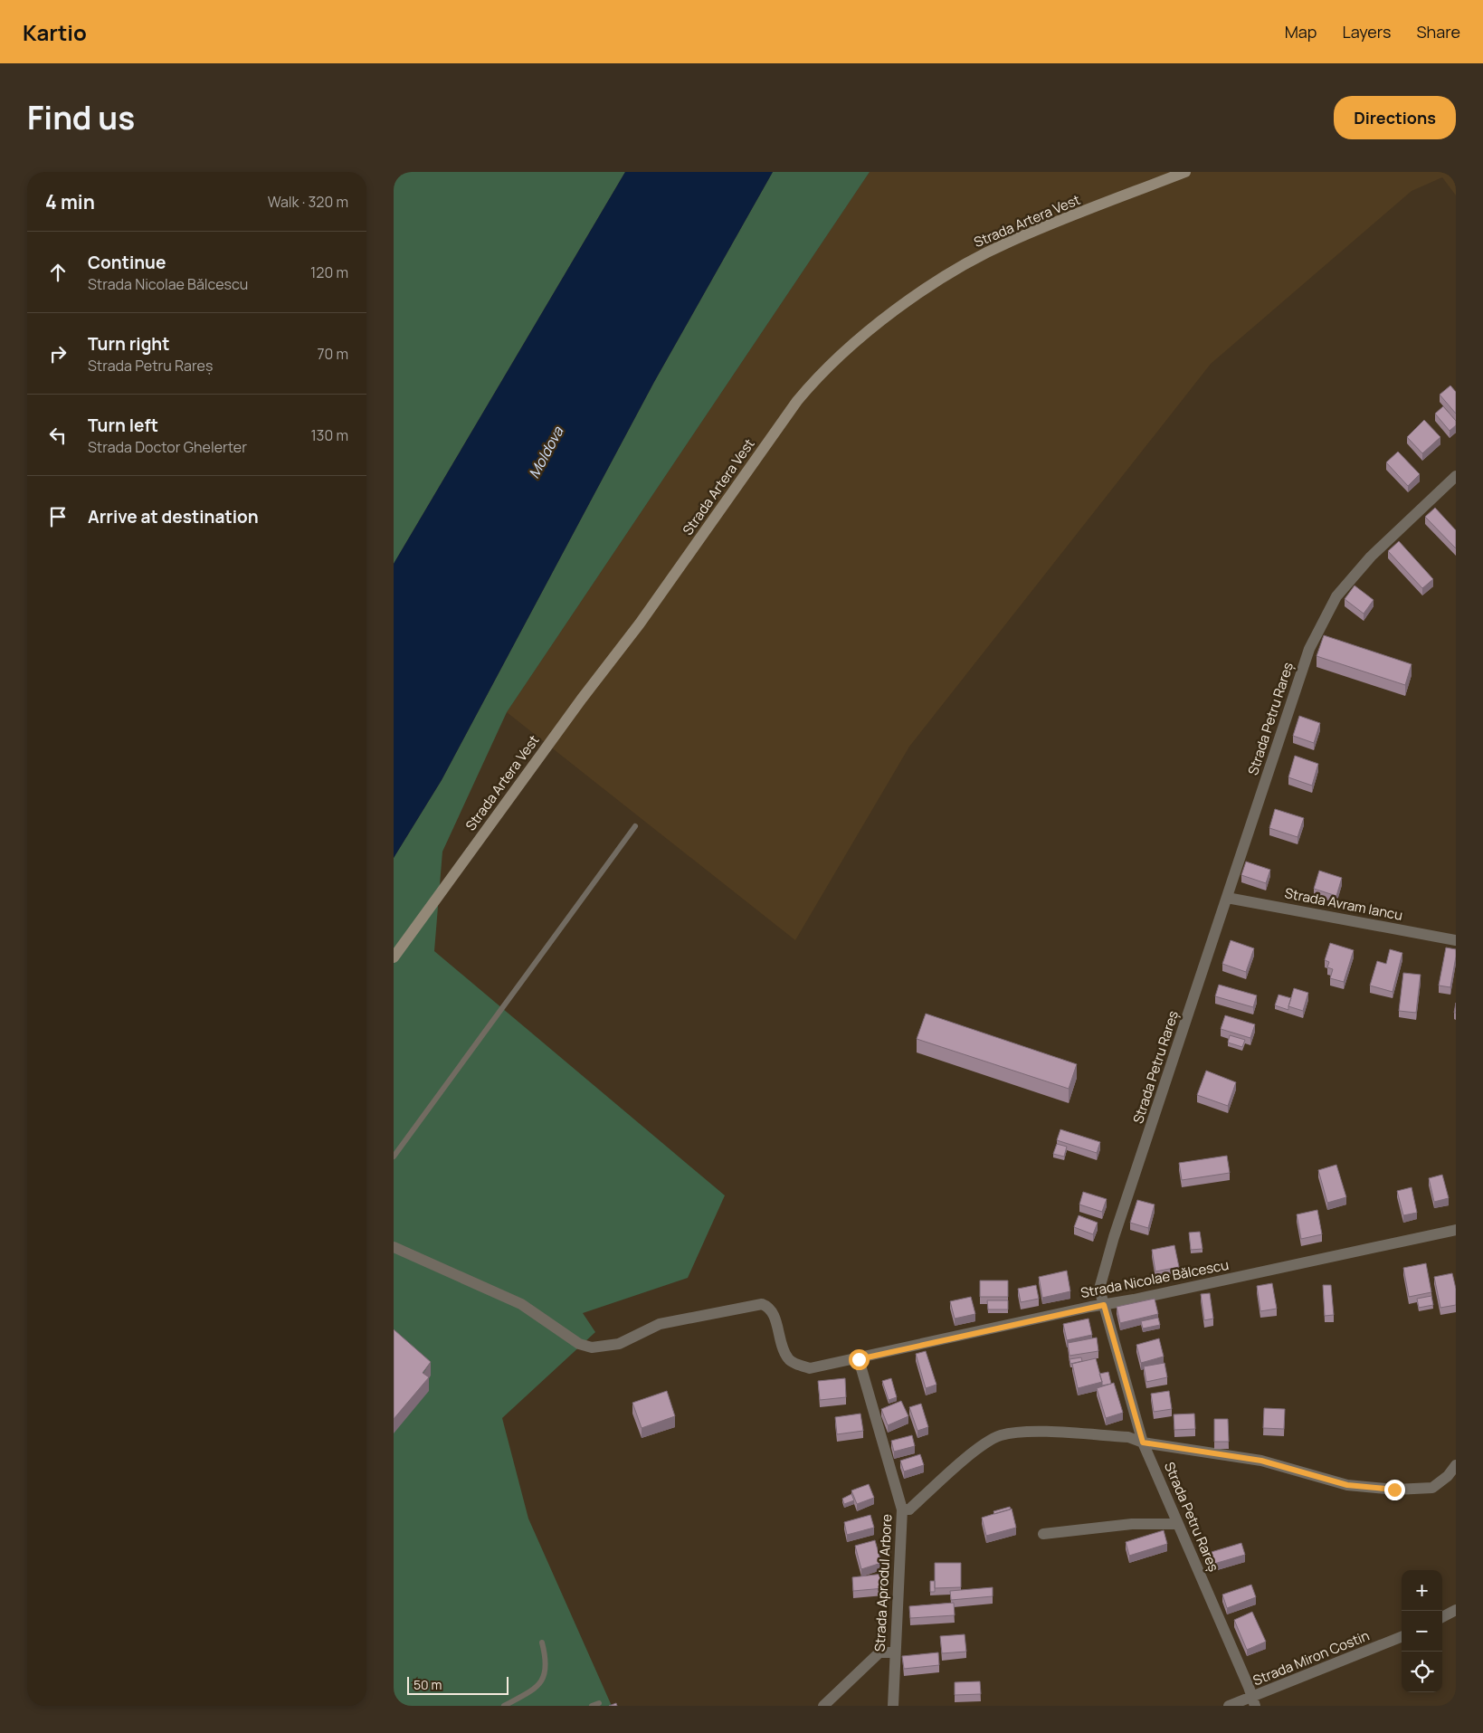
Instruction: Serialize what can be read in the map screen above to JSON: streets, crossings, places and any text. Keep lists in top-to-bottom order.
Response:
{
  "streets": {
    "main road": ["Strada Artera Vest"],
    "street": [
      "Strada Petru Rareș",
      "Strada Avram Iancu",
      "Strada Nicolae Bălcescu",
      "Strada Aprodul Arbore",
      "Strada Miron Costin"
    ]
  },
  "crossings": [
    ["Strada Petru Rareș", "Strada Avram Iancu"],
    ["Strada Petru Rareș", "Strada Nicolae Bălcescu"],
    ["Strada Petru Rareș", "Strada Miron Costin"],
    ["Strada Nicolae Bălcescu", "Strada Aprodul Arbore"]
  ],
  "water": ["Moldova"],
  "scale_bar": "50 m",
  "page": {
    "header": "Kartio",
    "nav": ["Map", "Layers", "Share"],
    "title": "Find us",
    "buttons": "Directions",
    "heading": ["4 min", "Walk · 320 m"],
    "list": [
      ["Continue", "Strada Nicolae Bălcescu", "120 m"],
      ["Turn right", "Strada Petru Rareș", "70 m"],
      ["Turn left", "Strada Doctor Ghelerter", "130 m"],
      "Arrive at destination"
    ],
    "map_buttons": ["+", "−"],
    "scale": "50 m"
  }
}
